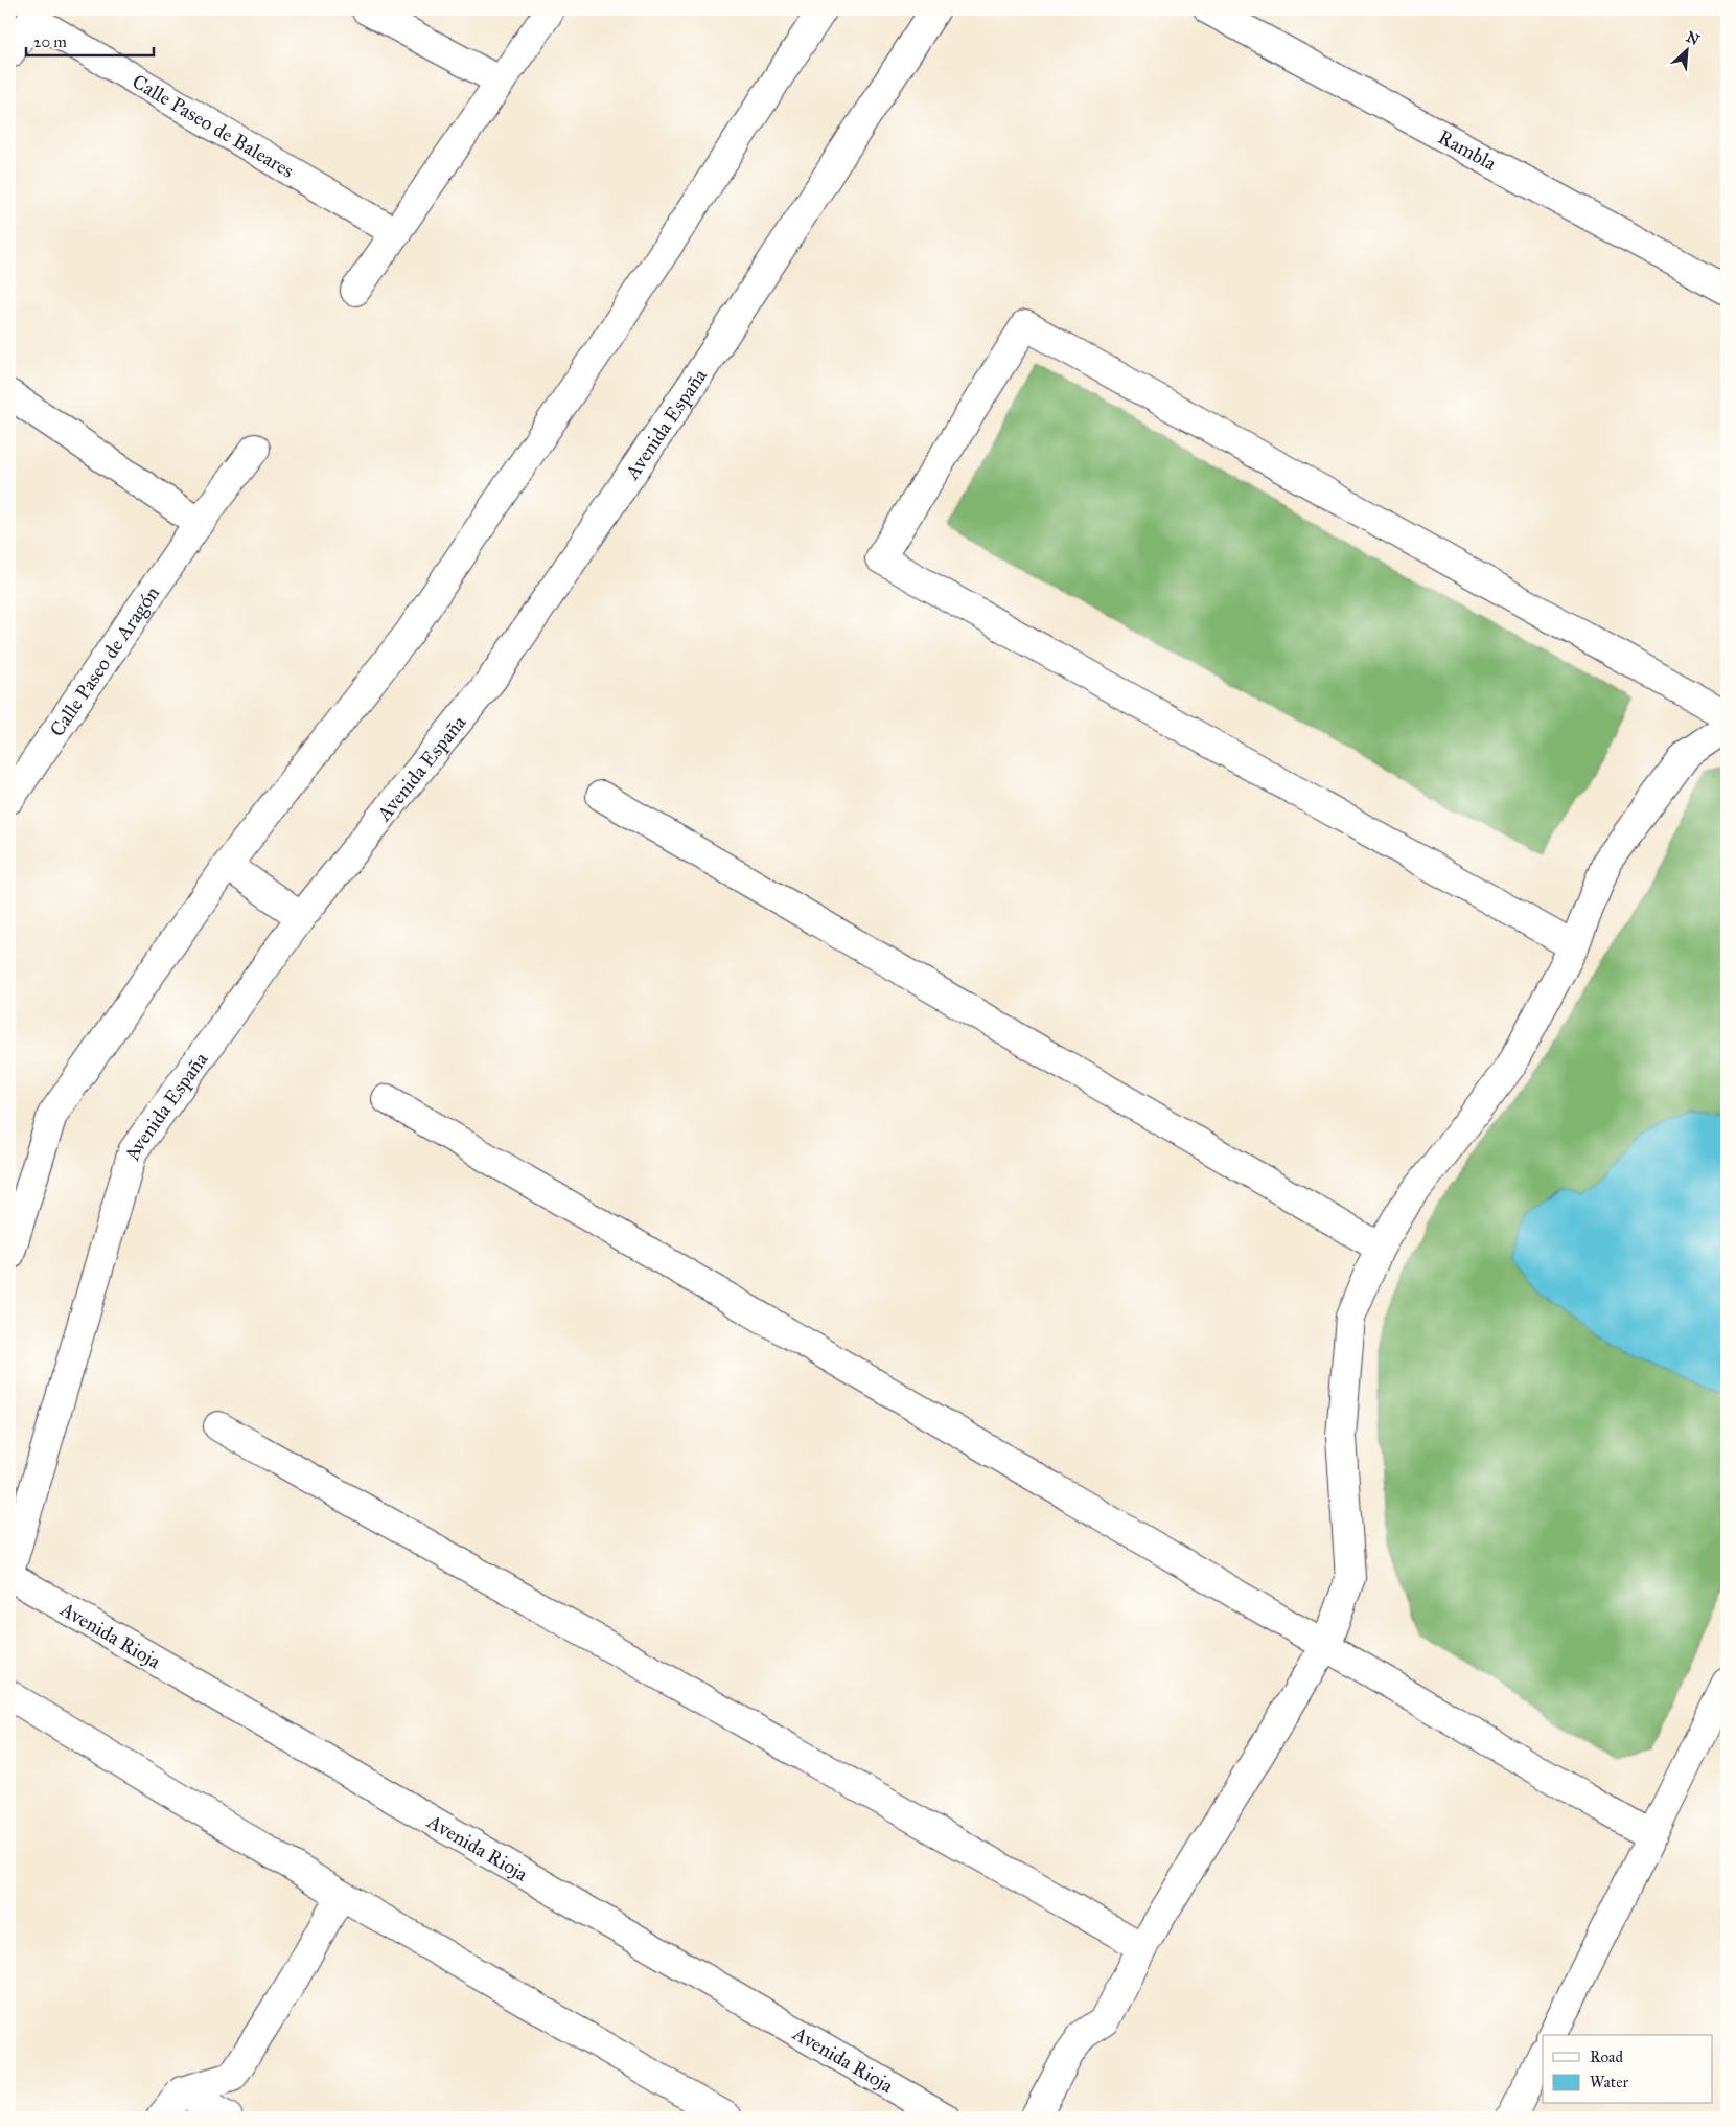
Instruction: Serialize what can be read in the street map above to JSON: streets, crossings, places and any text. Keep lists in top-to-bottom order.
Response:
{
  "streets": {
    "street": [
      "Calle Paseo de Baleares",
      "Rambla",
      "Avenida España",
      "Calle Paseo de Aragón",
      "Avenida Rioja"
    ]
  },
  "legend": ["Road", "Water"],
  "scale_bar": "20 m",
  "north": "top right"
}
